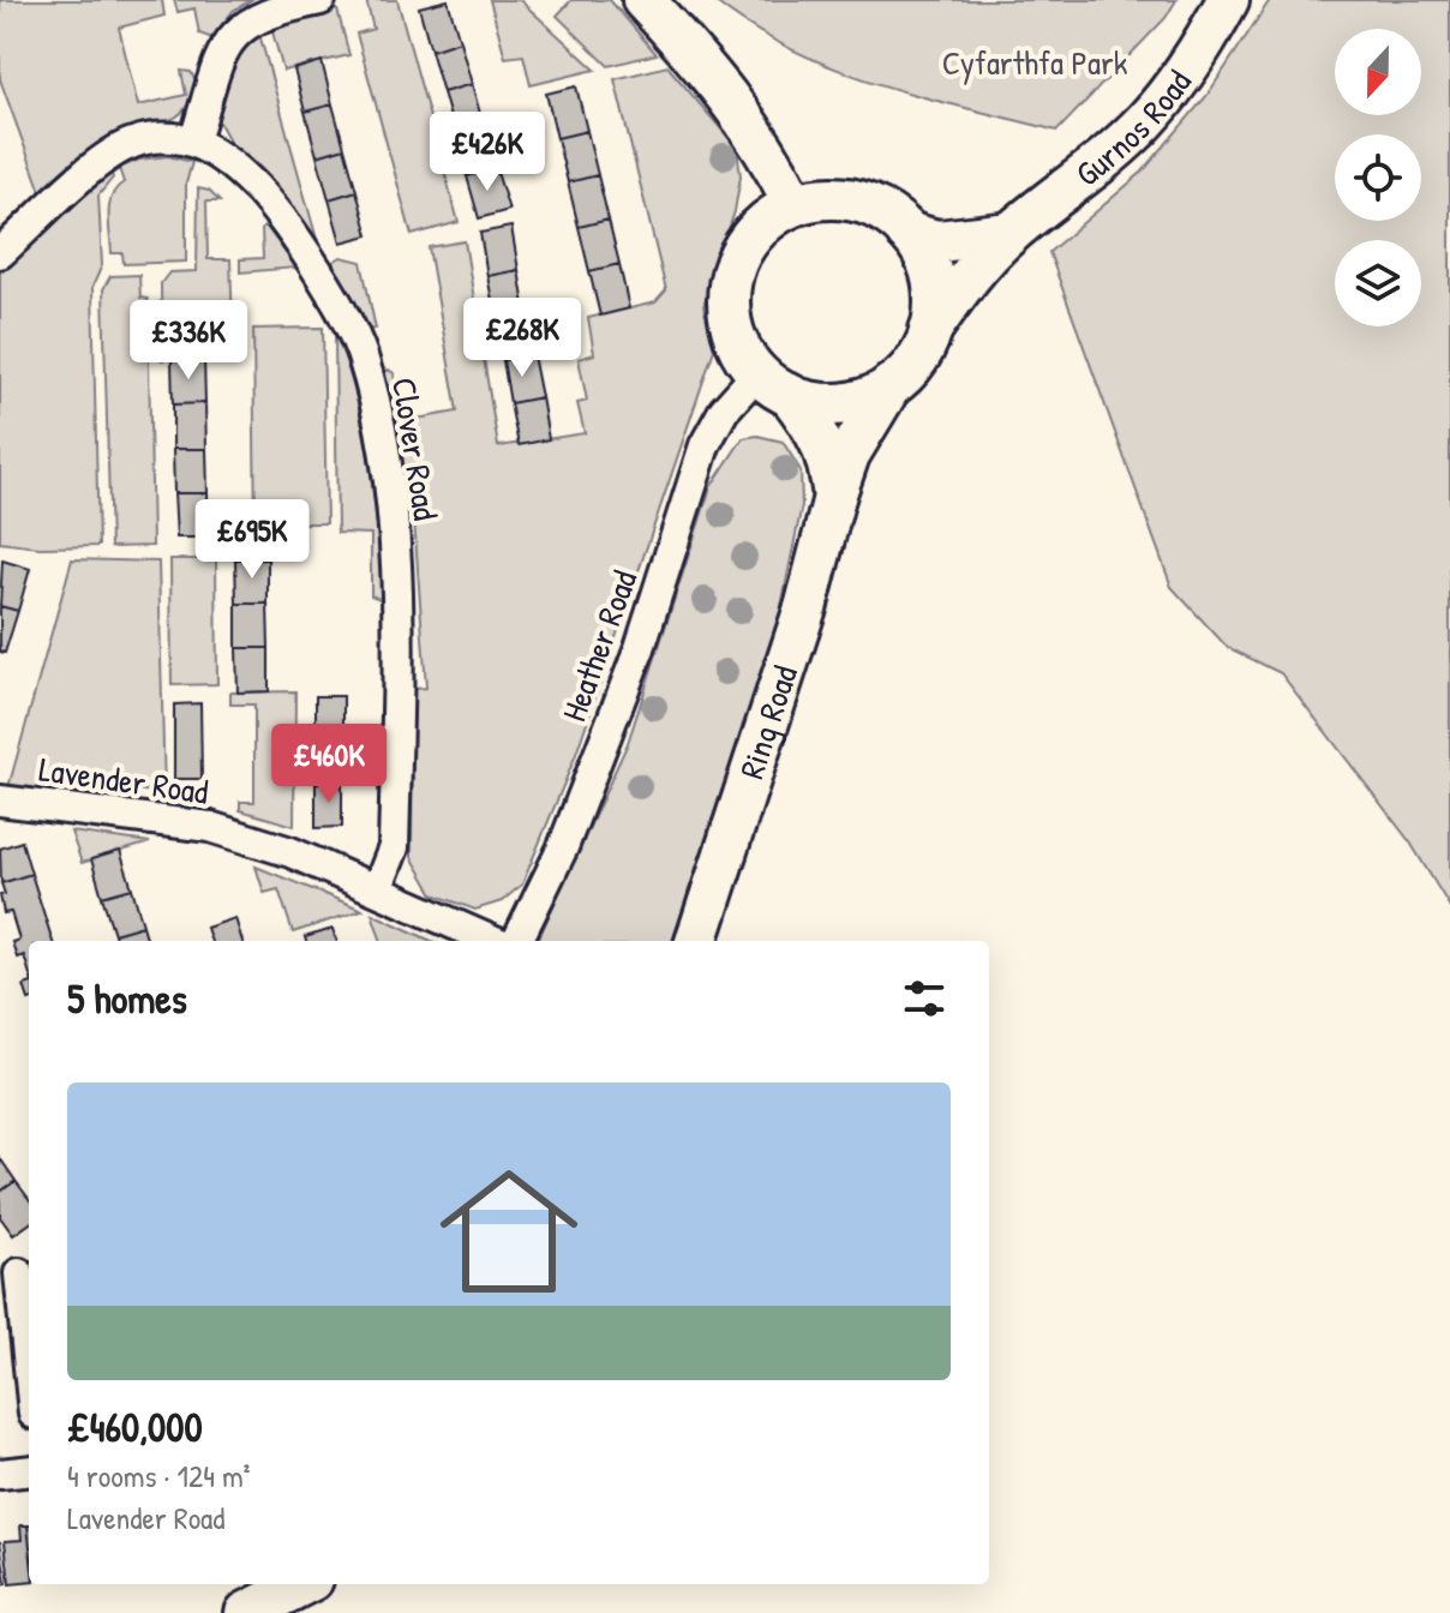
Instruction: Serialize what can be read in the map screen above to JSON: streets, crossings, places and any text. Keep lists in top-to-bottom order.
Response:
{
  "streets": {
    "street": [
      "Gurnos Road",
      "Clover Road",
      "Heather Road",
      "Ring Road",
      "Lavender Road"
    ]
  },
  "crossings": [
    ["Gurnos Road", "Heather Road"],
    ["Gurnos Road", "Ring Road"],
    ["Clover Road", "Lavender Road"],
    ["Heather Road", "Ring Road"]
  ],
  "parks": ["Cyfarthfa Park"],
  "north": "bottom",
  "page": {
    "price": [
      "£426K",
      "£268K",
      "£336K",
      "£695K",
      "£460K"
    ],
    "heading": "5 homes",
    "list": [
      {
        "name": "£460,000",
        "note": "4 rooms · 124 m² · Lavender Road"
      }
    ]
  }
}
